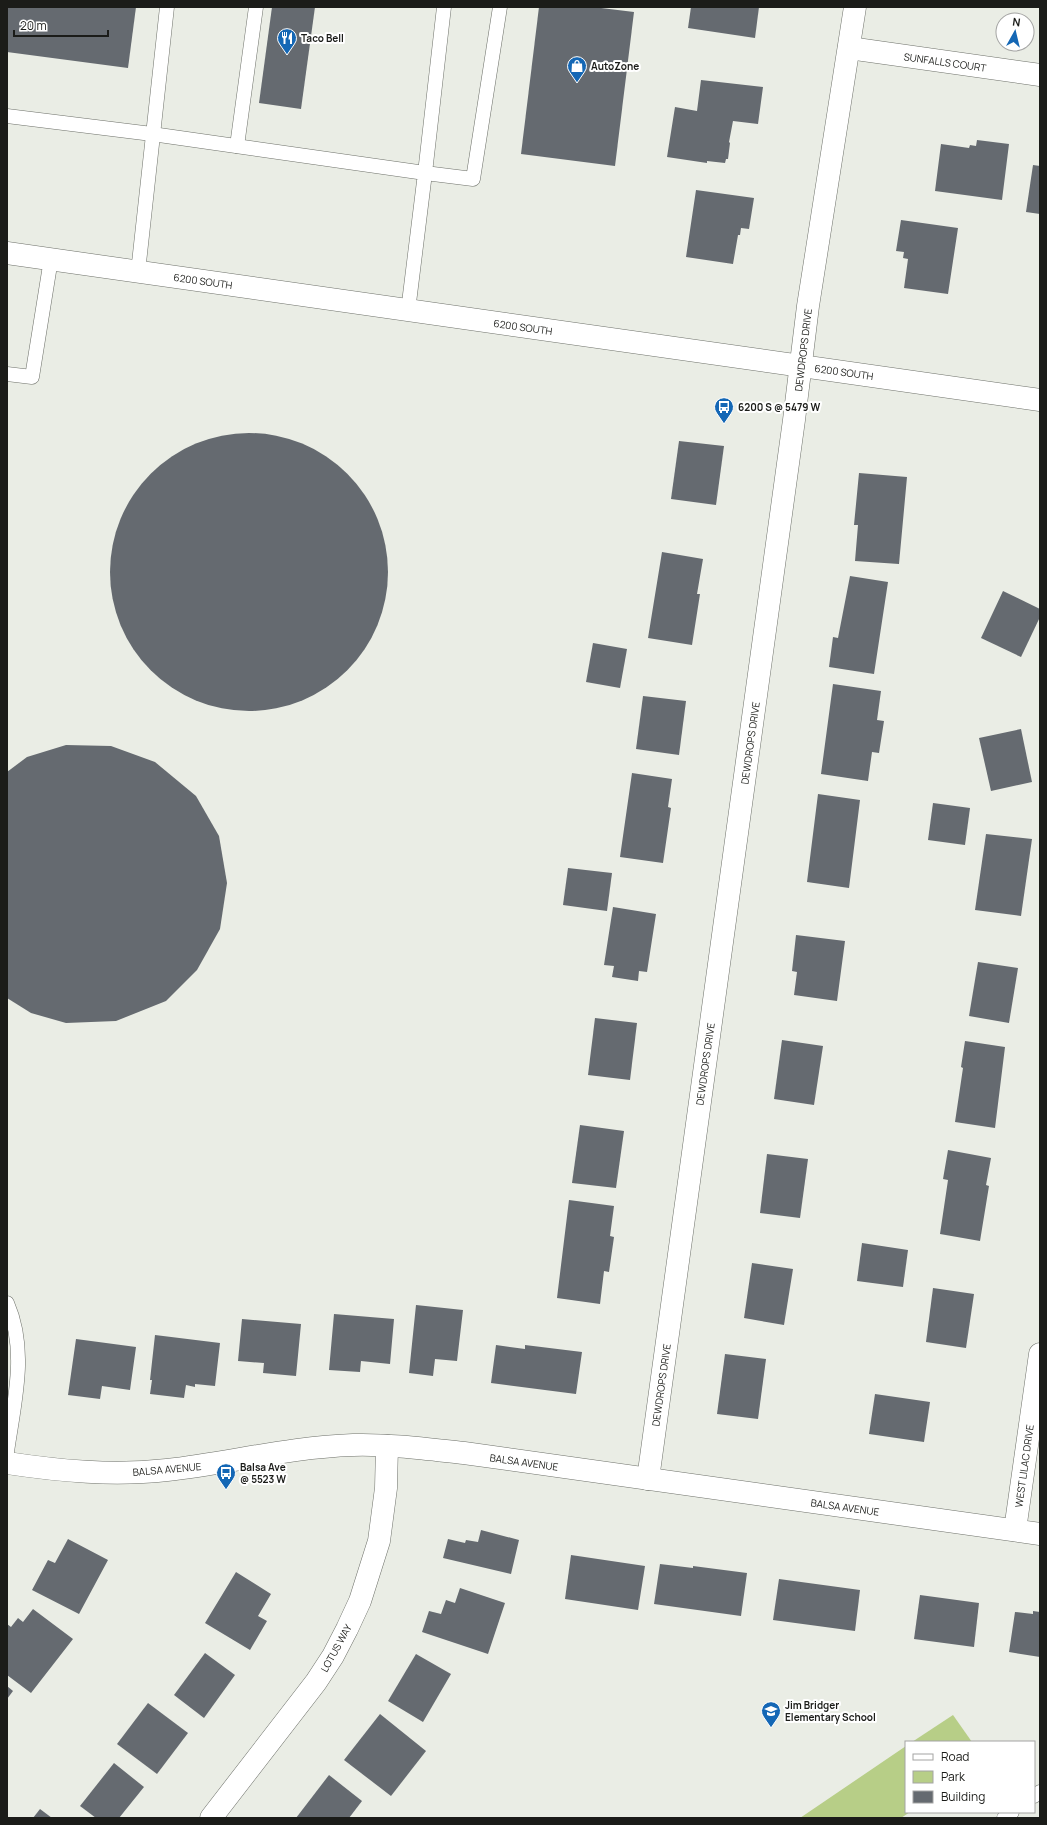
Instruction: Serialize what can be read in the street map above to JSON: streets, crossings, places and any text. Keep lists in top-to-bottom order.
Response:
{
  "streets": {
    "street": [
      "SUNFALLS COURT",
      "6200 SOUTH",
      "DEWDROPS DRIVE",
      "BALSA AVENUE",
      "WEST LILAC DRIVE",
      "LOTUS WAY"
    ]
  },
  "crossings": [
    ["SUNFALLS COURT", "DEWDROPS DRIVE"],
    ["6200 SOUTH", "DEWDROPS DRIVE"],
    ["DEWDROPS DRIVE", "BALSA AVENUE"],
    ["BALSA AVENUE", "WEST LILAC DRIVE"],
    ["BALSA AVENUE", "LOTUS WAY"]
  ],
  "places": {
    "restaurant": ["Taco Bell"],
    "shop": ["AutoZone"],
    "bus stop": ["6200 S @ 5479 W", "Balsa Ave @ 5523 W"],
    "school or university": ["Jim Bridger Elementary School"]
  },
  "legend": ["Road", "Park", "Building"],
  "scale_bar": "20 m",
  "north": "top"
}
